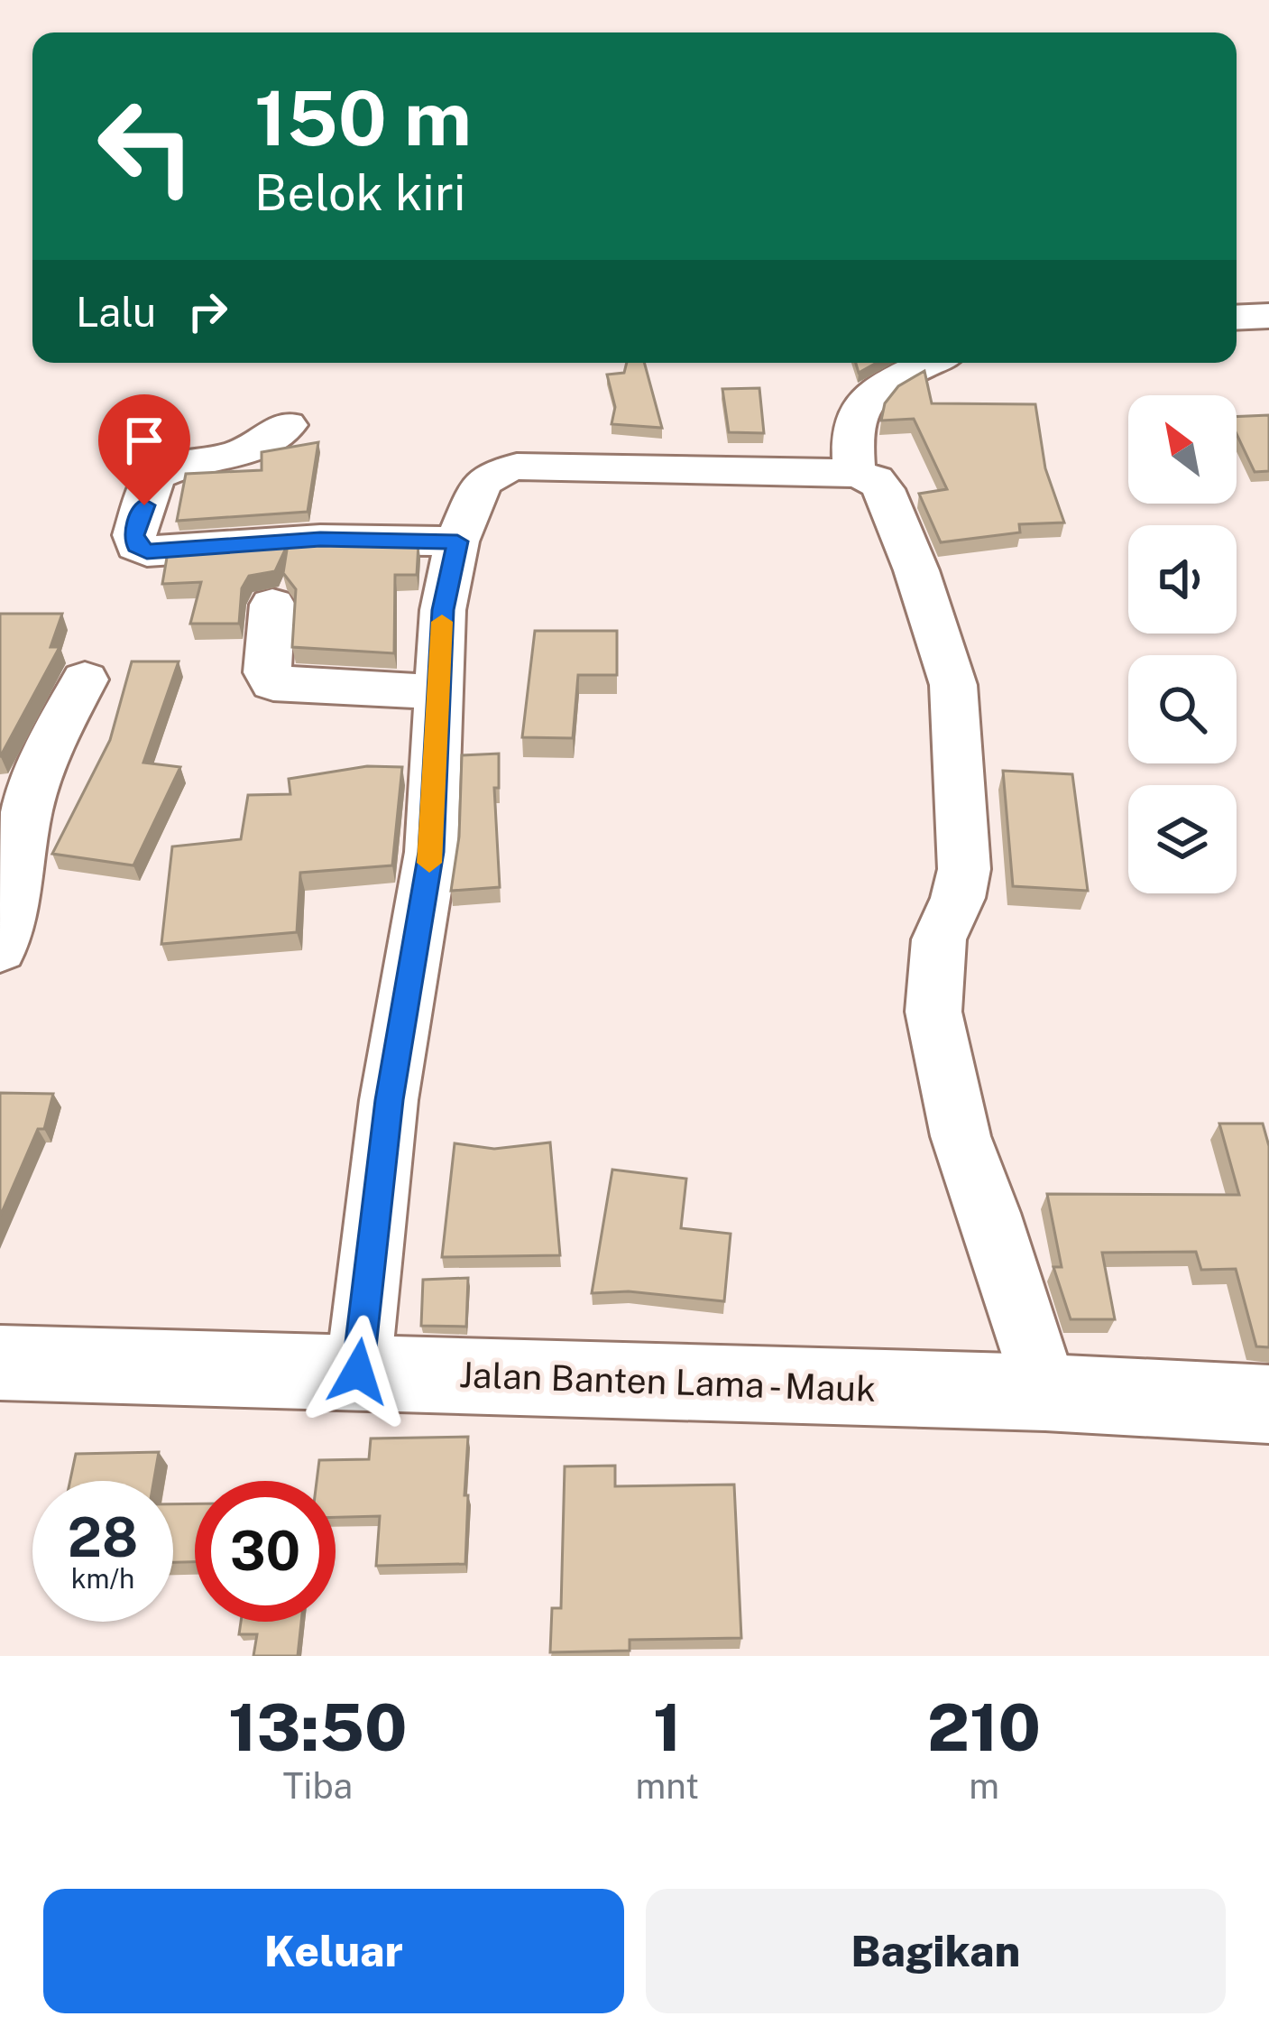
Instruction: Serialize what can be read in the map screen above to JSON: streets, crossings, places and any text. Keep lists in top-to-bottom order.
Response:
{
  "streets": {
    "main road": ["Jalan Banten Lama - Mauk"]
  },
  "north": "top left",
  "page": {
    "turn": ["150 m", "Belok kiri"],
    "then": "Lalu",
    "speed": "28 km/h",
    "limit": "30",
    "eta": [
      "13:50",
      "Tiba",
      "1",
      "mnt",
      "210",
      "m"
    ],
    "buttons": ["Keluar", "Bagikan"]
  }
}
